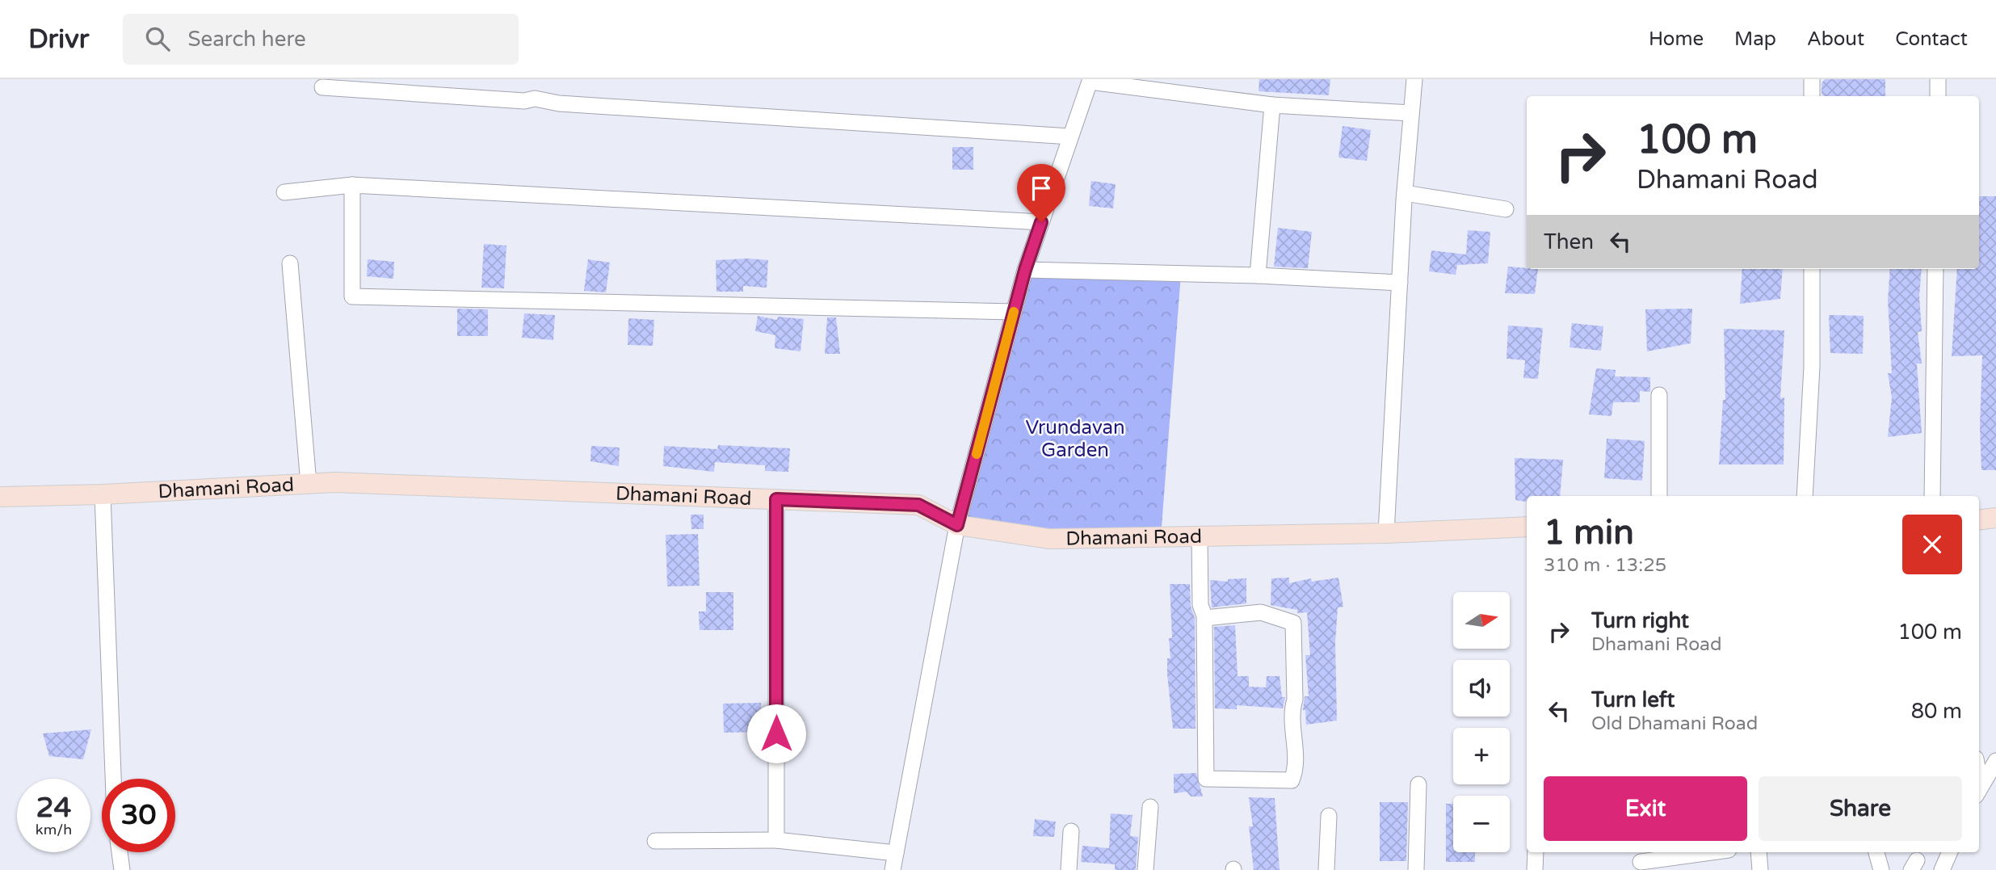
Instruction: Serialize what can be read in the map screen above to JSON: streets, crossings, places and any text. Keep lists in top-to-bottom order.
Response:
{
  "streets": {
    "main road": ["Dhamani Road"]
  },
  "parks": ["Vrundavan Garden"],
  "north": "right",
  "page": {
    "header": "Drivr",
    "search": "Search here",
    "nav": [
      "Home",
      "Map",
      "About",
      "Contact"
    ],
    "turn": ["100 m", "Dhamani Road"],
    "then": "Then",
    "heading": ["1 min", "310 m · 13:25"],
    "map_buttons": ["+", "−"],
    "list": [
      {
        "name": "Turn right",
        "note": "Dhamani Road",
        "value": "100 m"
      },
      {
        "name": "Turn left",
        "note": "Old Dhamani Road",
        "value": "80 m"
      }
    ],
    "buttons": ["Exit", "Share"],
    "speed": "24 km/h",
    "limit": "30"
  }
}
